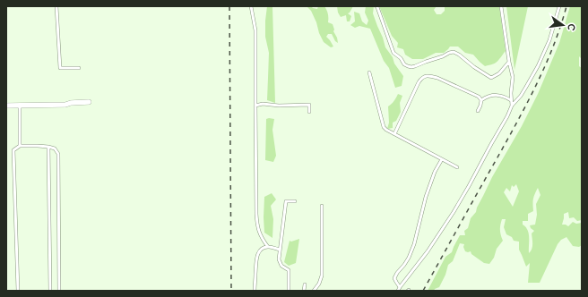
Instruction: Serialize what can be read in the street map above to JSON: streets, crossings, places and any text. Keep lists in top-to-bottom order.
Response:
{
  "north": "right"
}
